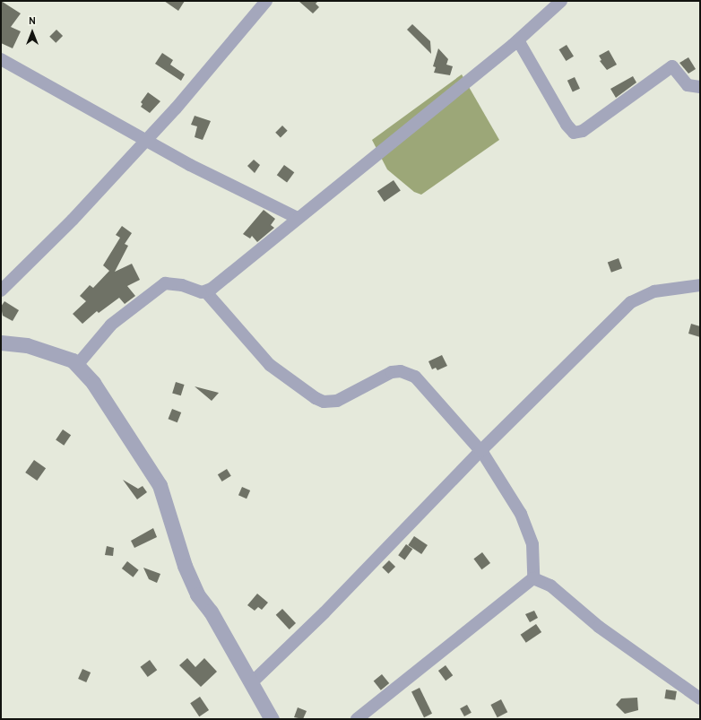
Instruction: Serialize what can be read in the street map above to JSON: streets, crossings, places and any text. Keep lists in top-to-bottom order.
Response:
{
  "north": "top"
}
